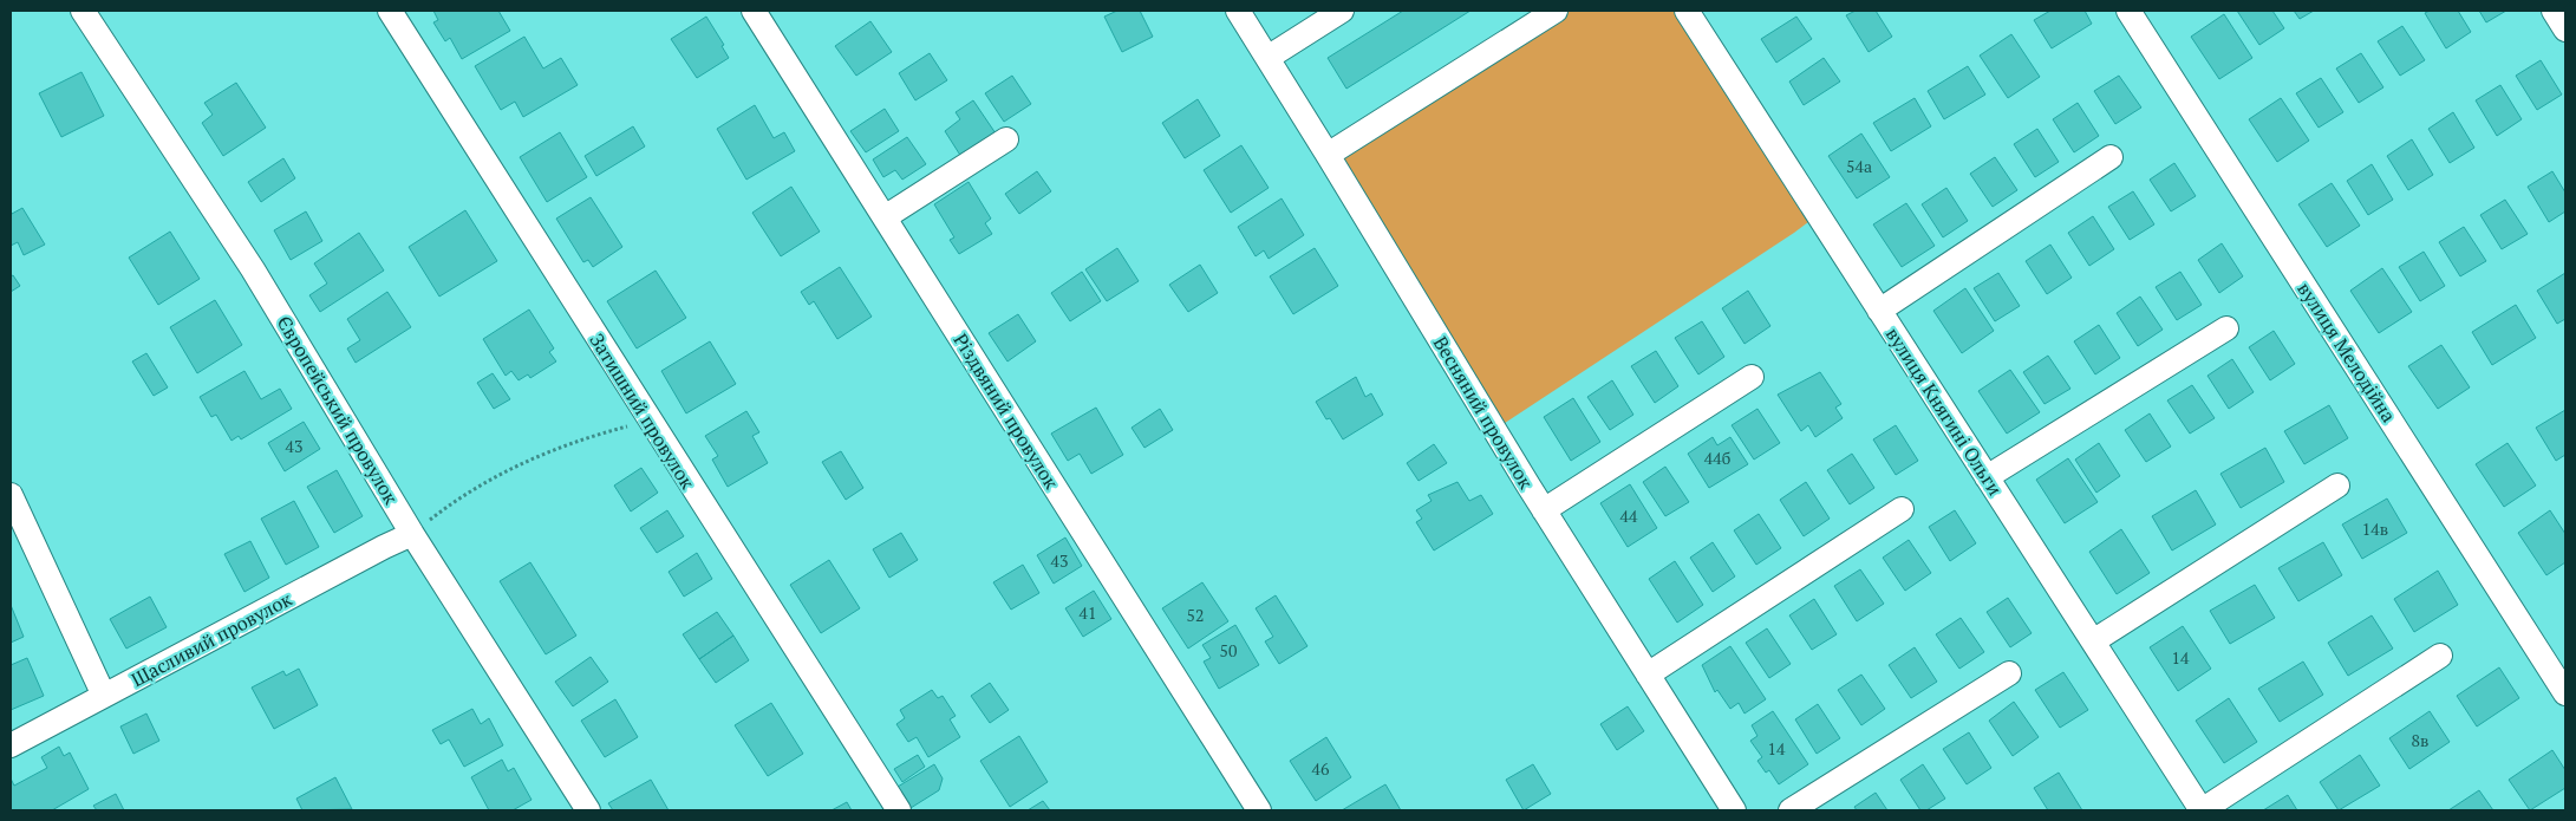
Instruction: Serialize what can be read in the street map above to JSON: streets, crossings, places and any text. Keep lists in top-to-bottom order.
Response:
{
  "streets": {
    "street": [
      "вулиця Мелодійна",
      "Європейський провулок",
      "Затишний провулок",
      "Різдвяний провулок",
      "вулиця Княгині Ольги",
      "Весняний провулок",
      "Щасливий провулок"
    ]
  },
  "crossings": [
    ["Європейський провулок", "Щасливий провулок"]
  ],
  "house_numbers": [
    "54а",
    "43",
    "44б",
    "44",
    "14в",
    "43",
    "41",
    "52",
    "50",
    "14",
    "8в",
    "14",
    "46"
  ]
}
